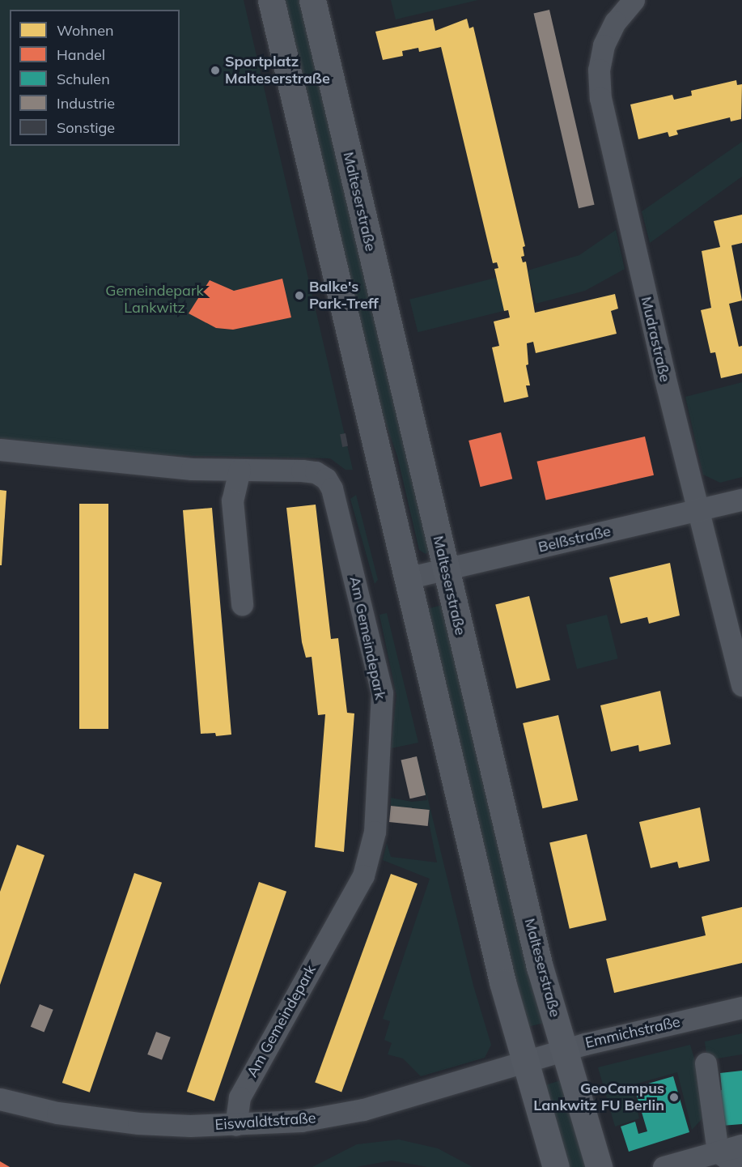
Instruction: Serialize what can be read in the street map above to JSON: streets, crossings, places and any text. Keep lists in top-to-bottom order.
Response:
{
  "streets": {
    "main road": ["Malteserstraße"],
    "street": [
      "Mudrastraße",
      "Belßstraße",
      "Am Gemeindepark",
      "Emmichstraße",
      "Eiswaldtstraße"
    ]
  },
  "crossings": [
    ["Malteserstraße", "Belßstraße"],
    ["Malteserstraße", "Emmichstraße"],
    ["Mudrastraße", "Belßstraße"],
    ["Am Gemeindepark", "Eiswaldtstraße"],
    ["Emmichstraße", "Eiswaldtstraße"]
  ],
  "parks": ["Gemeindepark Lankwitz"],
  "places": ["Sportplatz Malteserstraße", "Balke's Park-Treff", "GeoCampus Lankwitz FU Berlin"],
  "legend": [
    "Wohnen",
    "Handel",
    "Schulen",
    "Industrie",
    "Sonstige"
  ]
}
